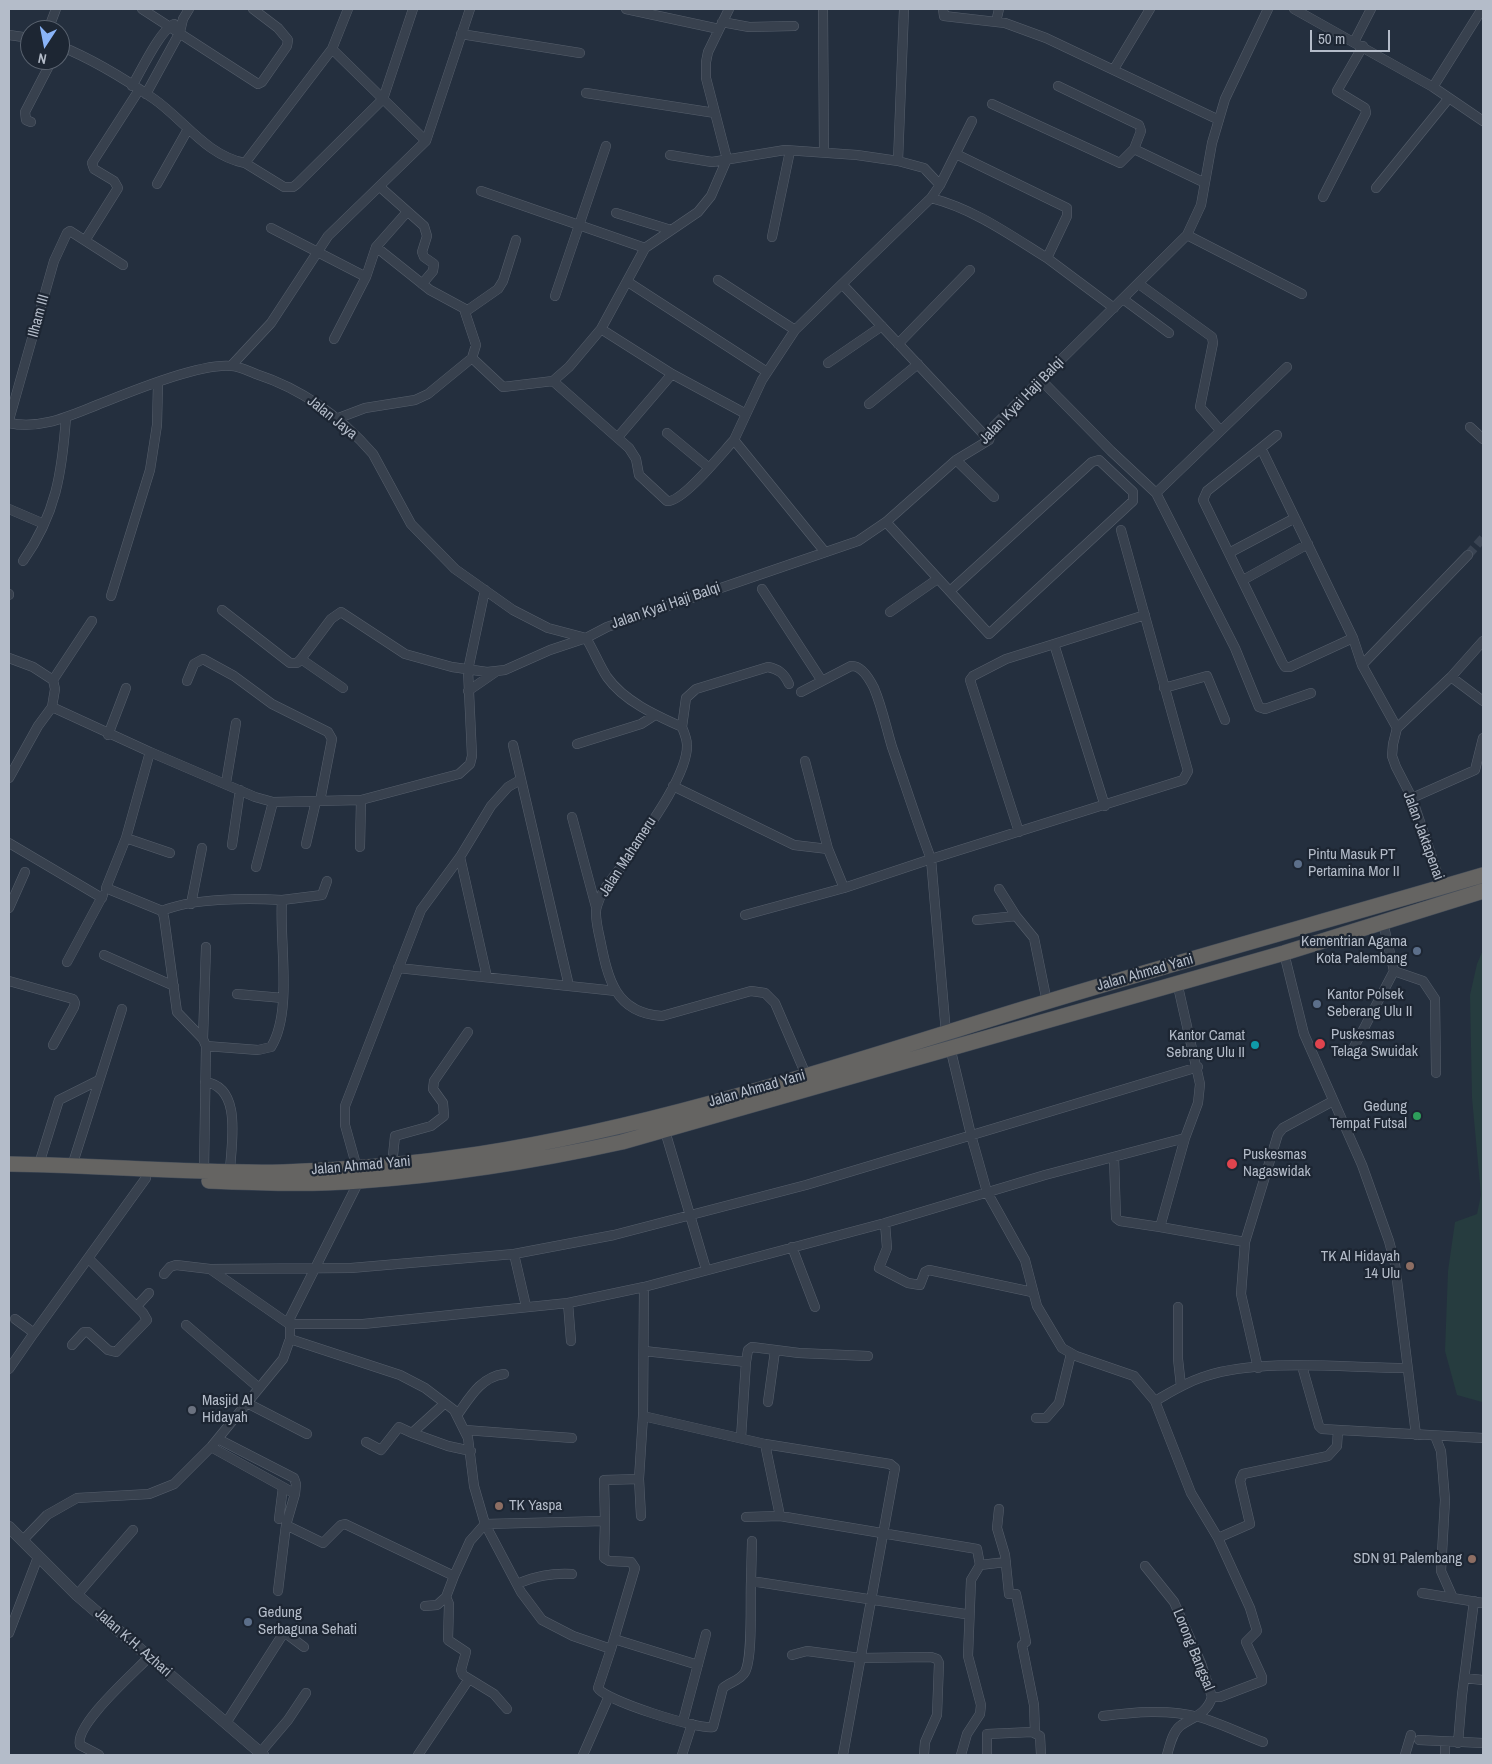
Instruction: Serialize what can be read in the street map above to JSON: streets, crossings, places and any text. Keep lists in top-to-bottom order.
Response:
{
  "streets": {
    "highway": ["Jalan Ahmad Yani"],
    "street": [
      "Ilham III",
      "Jalan Kyai Haji Balqi",
      "Jalan Jaya",
      "Jalan Jaktapenai",
      "Jalan Mahameru",
      "Jalan K.H. Azhari",
      "Lorong Bangsal"
    ]
  },
  "crossings": [
    ["Ilham III", "Jalan Jaya"],
    ["Jalan Kyai Haji Balqi", "Jalan Jaya"],
    ["Jalan Jaktapenai", "Jalan Ahmad Yani"],
    ["Jalan Mahameru", "Jalan Ahmad Yani"]
  ],
  "places": [
    "Pintu Masuk PT Pertamina Mor II",
    "Kementrian Agama Kota Palembang",
    "Kantor Polsek Seberang Ulu II",
    "Puskesmas Telaga Swuidak",
    "Kantor Camat Sebrang Ulu II",
    "Gedung Tempat Futsal",
    "Puskesmas Nagaswidak",
    "TK Al Hidayah 14 Ulu",
    "Masjid Al Hidayah",
    "TK Yaspa",
    "SDN 91 Palembang",
    "Gedung Serbaguna Sehati"
  ],
  "scale_bar": "50 m",
  "north": "bottom"
}
